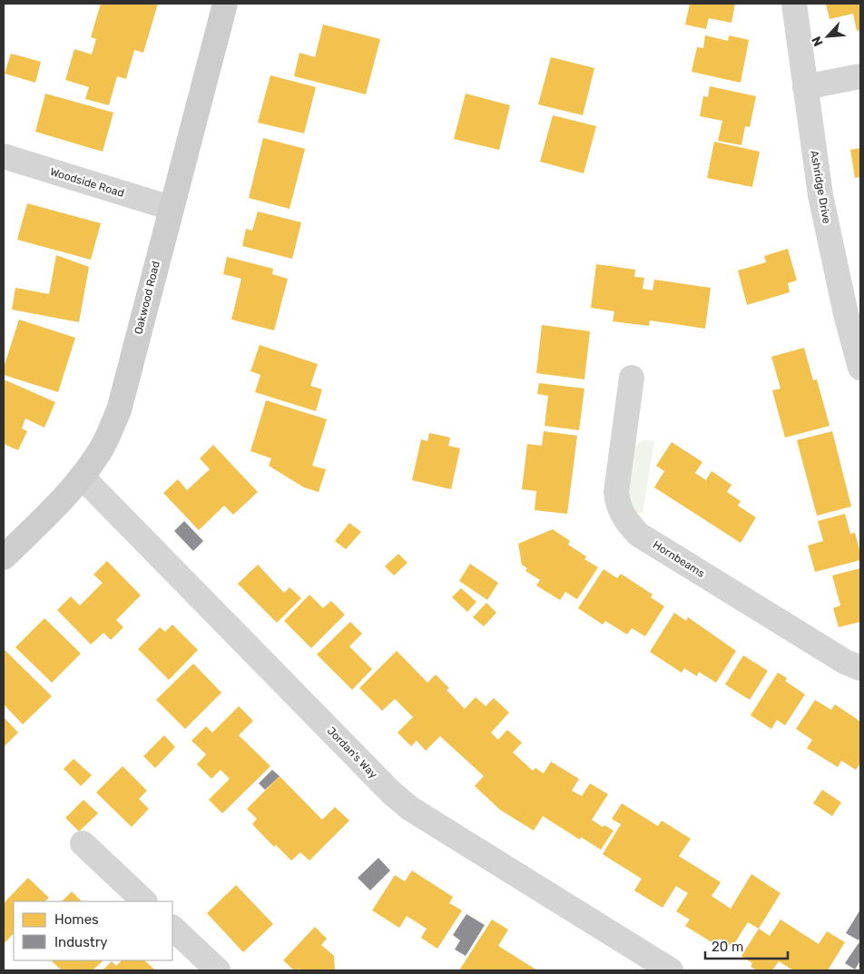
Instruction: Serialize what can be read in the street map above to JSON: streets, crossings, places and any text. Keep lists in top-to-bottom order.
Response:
{
  "streets": {
    "street": [
      "Woodside Road",
      "Ashridge Drive",
      "Oakwood Road",
      "Hornbeams",
      "Jordan's Way"
    ]
  },
  "crossings": [
    ["Woodside Road", "Oakwood Road"],
    ["Oakwood Road", "Jordan's Way"]
  ],
  "legend": ["Homes", "Industry"],
  "scale_bar": "20 m",
  "north": "bottom left"
}
